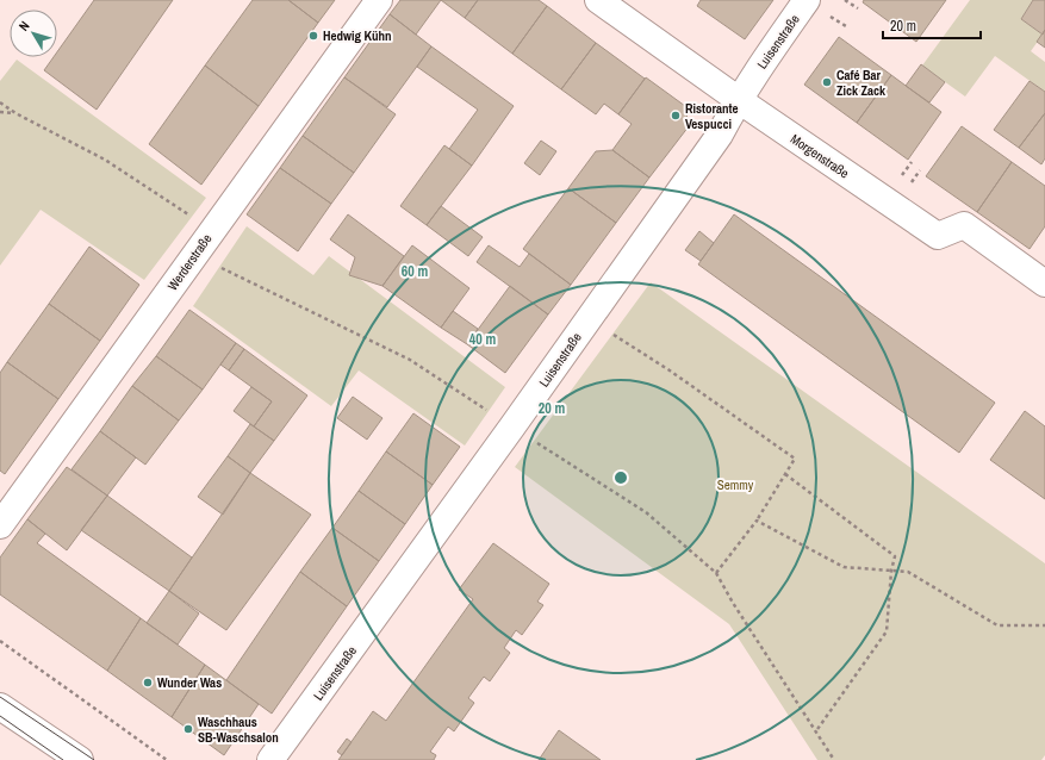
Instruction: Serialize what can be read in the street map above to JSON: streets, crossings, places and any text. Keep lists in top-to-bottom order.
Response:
{
  "streets": {
    "street": ["Luisenstraße", "Morgenstraße", "Werderstraße"]
  },
  "crossings": [
    ["Luisenstraße", "Morgenstraße"]
  ],
  "parks": ["Semmy"],
  "places": [
    "Hedwig Kühn",
    "Café Bar Zick Zack",
    "Ristorante Vespucci",
    "Wunder Was",
    "Waschhaus SB-Waschsalon"
  ],
  "scale_bar": "20 m",
  "north": "top left",
  "rings": ["60 m", "40 m", "20 m"]
}
